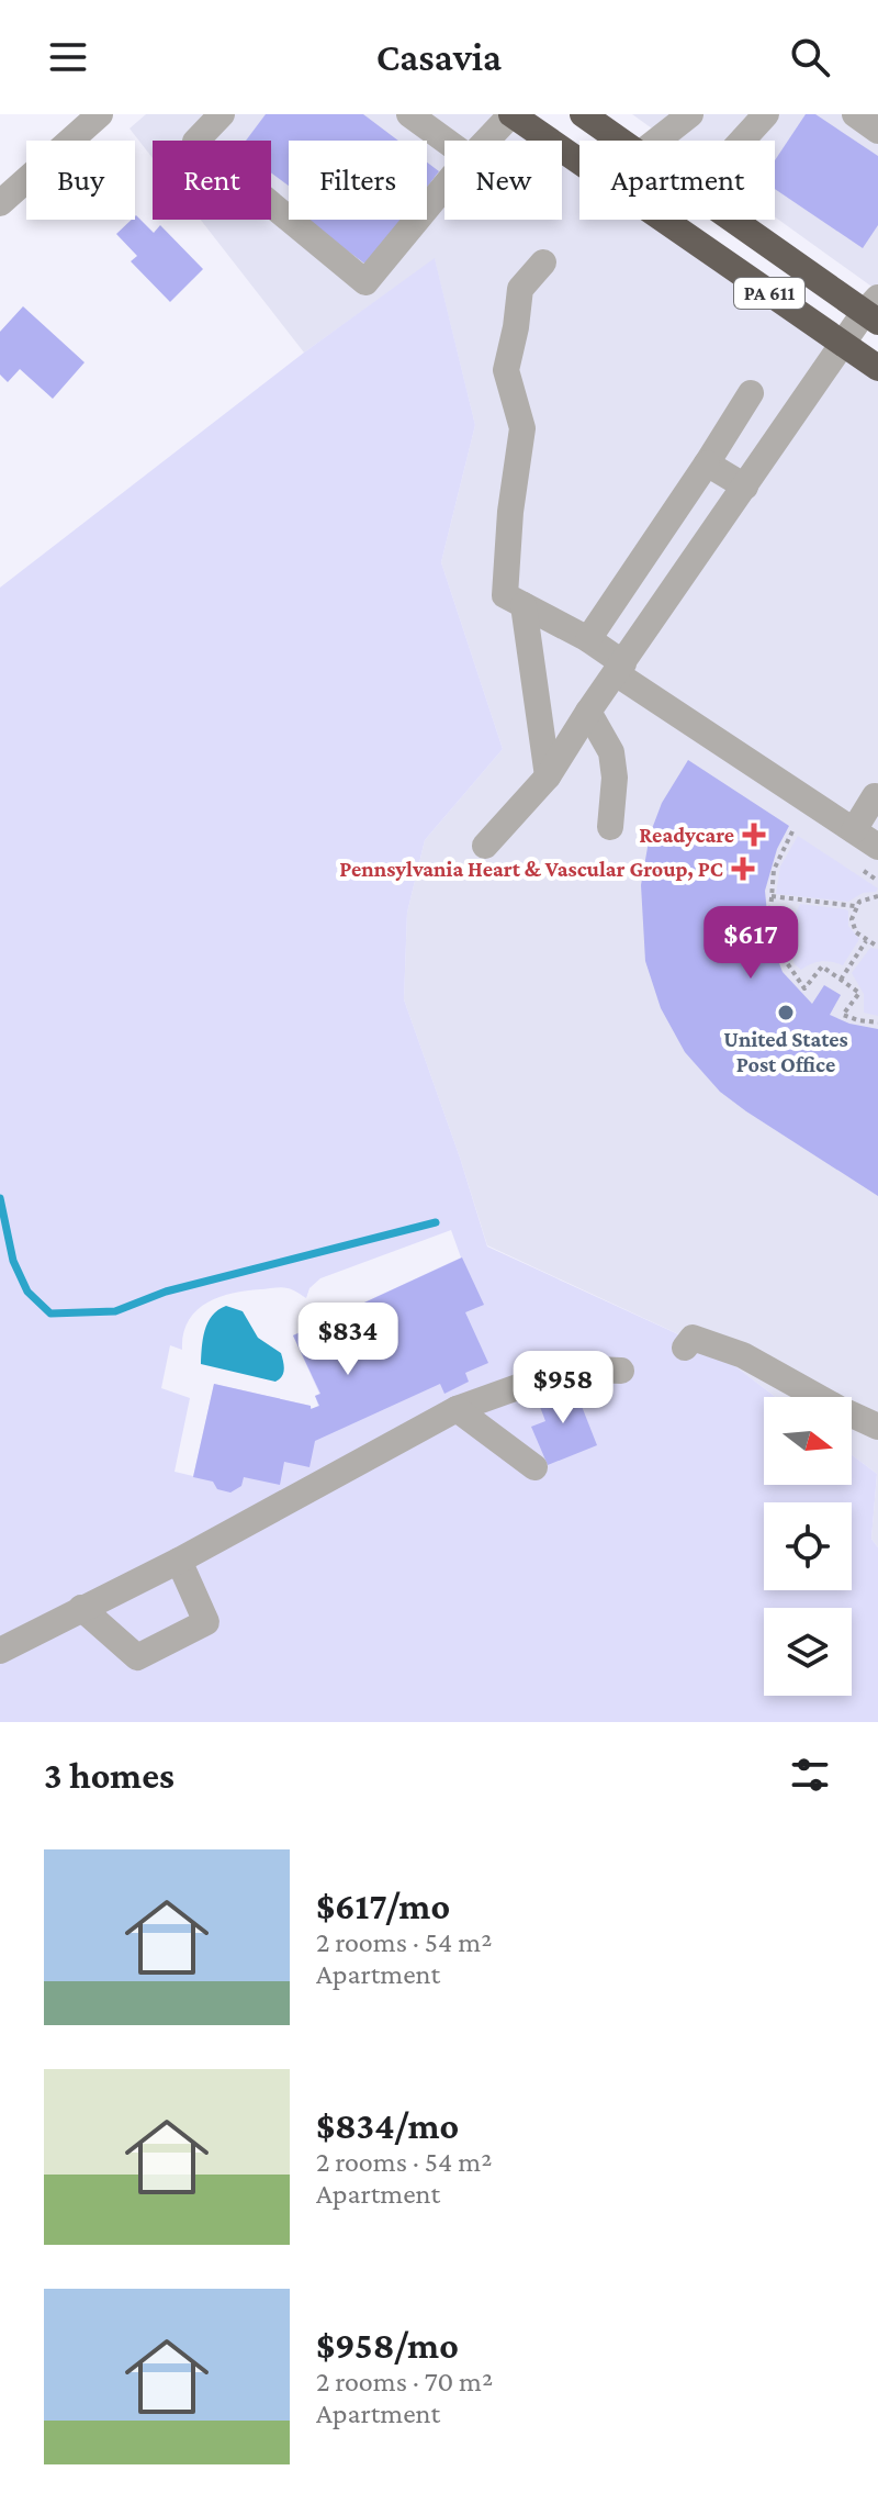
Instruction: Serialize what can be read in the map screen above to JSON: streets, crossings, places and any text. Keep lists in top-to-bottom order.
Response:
{
  "streets": {
    "highway": ["PA 611"]
  },
  "places": {
    "health": ["Readycare", "Pennsylvania Heart & Vascular Group, PC"],
    "other": ["United States Post Office"]
  },
  "north": "right",
  "page": {
    "header": "Casavia",
    "chip": [
      "Buy",
      "Rent",
      "Filters",
      "New",
      "Apartment"
    ],
    "price": ["$617", "$834", "$958"],
    "heading": "3 homes",
    "list": [
      {
        "name": "$617/mo",
        "note": "2 rooms · 54 m² · Apartment"
      },
      {
        "name": "$834/mo",
        "note": "2 rooms · 54 m² · Apartment"
      },
      {
        "name": "$958/mo",
        "note": "2 rooms · 70 m² · Apartment"
      }
    ]
  }
}
